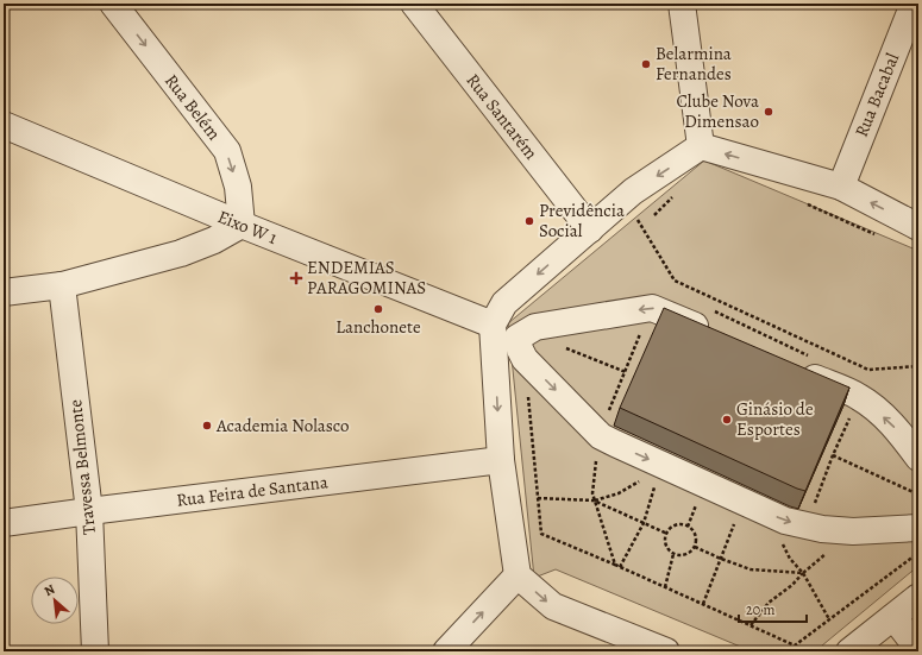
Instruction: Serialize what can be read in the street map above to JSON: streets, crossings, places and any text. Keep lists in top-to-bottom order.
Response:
{
  "streets": {
    "street": [
      "Rua Bacabal",
      "Rua Belém",
      "Rua Santarém",
      "Eixo W 1",
      "Travessa Belmonte",
      "Rua Feira de Santana"
    ]
  },
  "crossings": [
    ["Rua Belém", "Eixo W 1"],
    ["Travessa Belmonte", "Rua Feira de Santana"]
  ],
  "one_way": ["Rua Belém"],
  "places": {
    "other": [
      "Belarmina Fernandes",
      "Clube Nova Dimensao",
      "Previdência Social",
      "Lanchonete",
      "Ginásio de Esportes",
      "Academia Nolasco"
    ],
    "health": ["ENDEMIAS PARAGOMINAS"]
  },
  "scale_bar": "20 m",
  "north": "top left"
}
